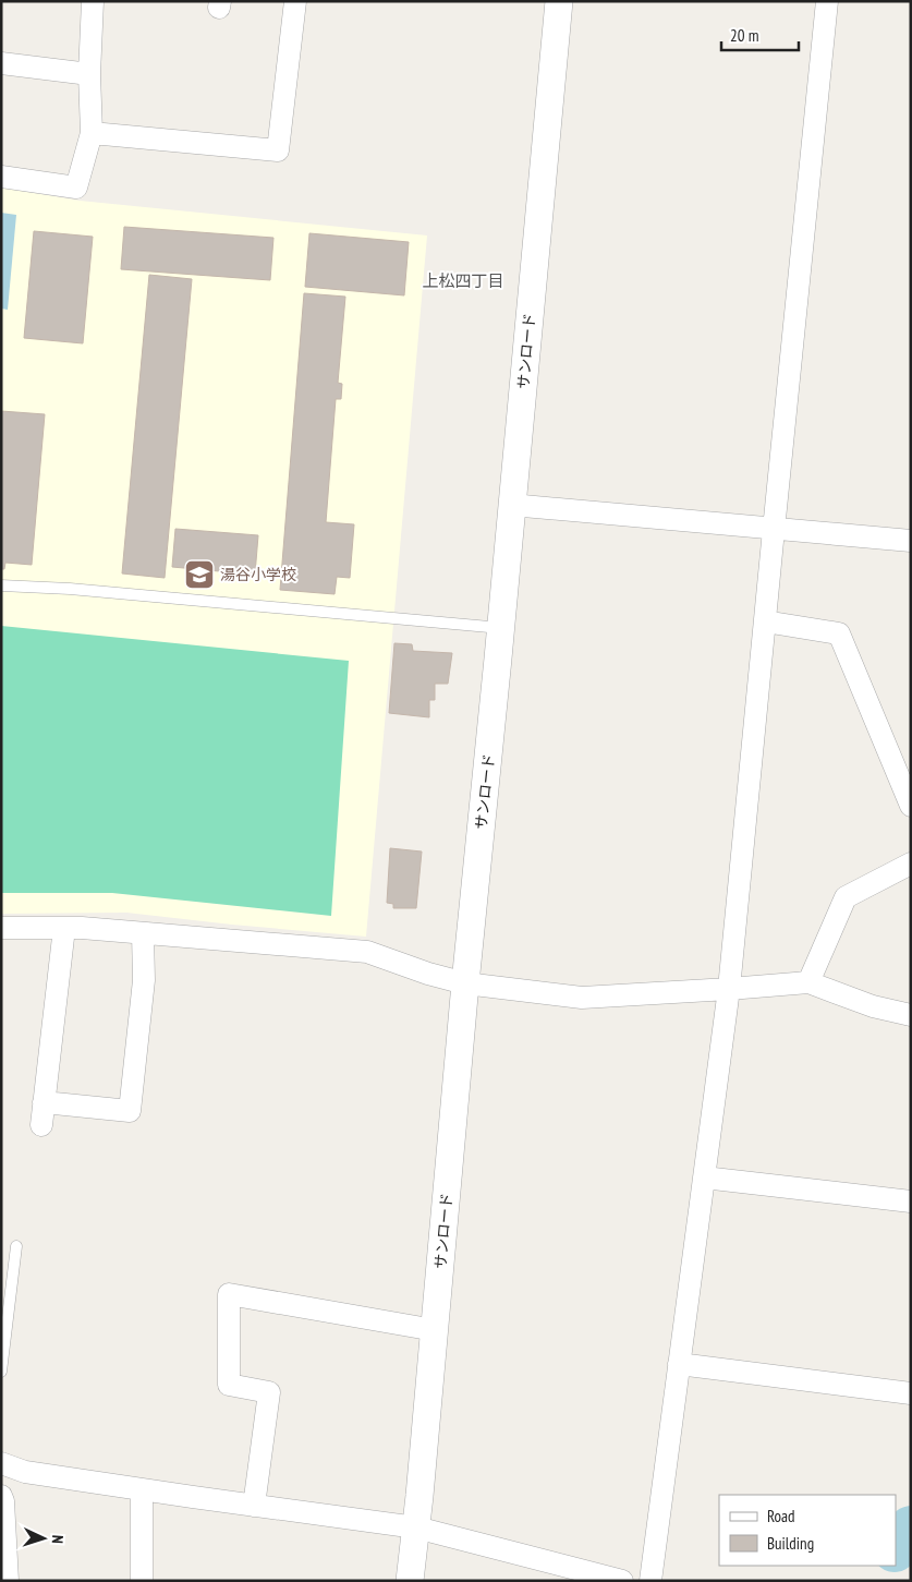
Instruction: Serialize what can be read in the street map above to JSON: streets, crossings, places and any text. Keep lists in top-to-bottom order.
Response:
{
  "streets": {
    "street": ["サンロード"]
  },
  "districts": ["上松四丁目"],
  "places": {
    "school or university": ["湯谷小学校"]
  },
  "legend": ["Road", "Building"],
  "scale_bar": "20 m",
  "north": "right"
}
